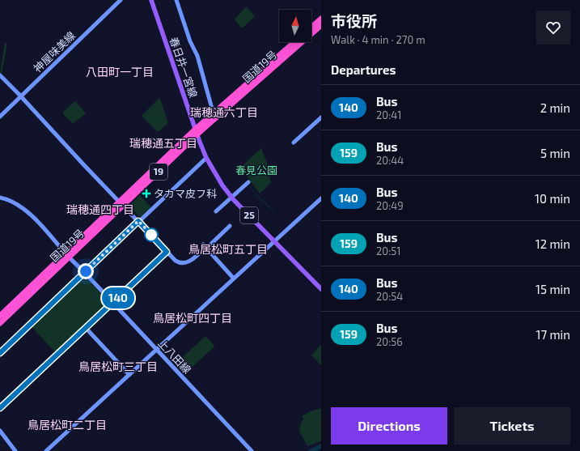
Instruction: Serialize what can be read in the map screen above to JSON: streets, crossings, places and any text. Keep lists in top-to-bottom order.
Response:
{
  "streets": {
    "highway": ["国道19号", "19"],
    "main road": ["春日井一宮線", "25"],
    "street": ["神屋味美線", "上八田線"]
  },
  "crossings": [
    ["国道19号", "春日井一宮線"],
    ["国道19号", "上八田線"]
  ],
  "districts": [
    "八田町一丁目",
    "瑞穂通六丁目",
    "瑞穂通五丁目",
    "瑞穂通四丁目",
    "鳥居松町五丁目",
    "鳥居松町四丁目",
    "鳥居松町三丁目",
    "鳥居松町二丁目"
  ],
  "parks": ["春見公園"],
  "places": {
    "health": ["タカマ皮フ科"]
  },
  "lines": ["bus line 140"],
  "north": "top",
  "page": {
    "on_map": "140",
    "heading": [
      ["市役所", "Walk · 4 min · 270 m"],
      "Departures"
    ],
    "list": [
      {
        "mark": "140",
        "name": "Bus",
        "note": "20:41",
        "value": "2 min"
      },
      {
        "mark": "159",
        "name": "Bus",
        "note": "20:44",
        "value": "5 min"
      },
      {
        "mark": "140",
        "name": "Bus",
        "note": "20:49",
        "value": "10 min"
      },
      {
        "mark": "159",
        "name": "Bus",
        "note": "20:51",
        "value": "12 min"
      },
      {
        "mark": "140",
        "name": "Bus",
        "note": "20:54",
        "value": "15 min"
      },
      {
        "mark": "159",
        "name": "Bus",
        "note": "20:56",
        "value": "17 min"
      }
    ],
    "buttons": ["Directions", "Tickets"]
  }
}
